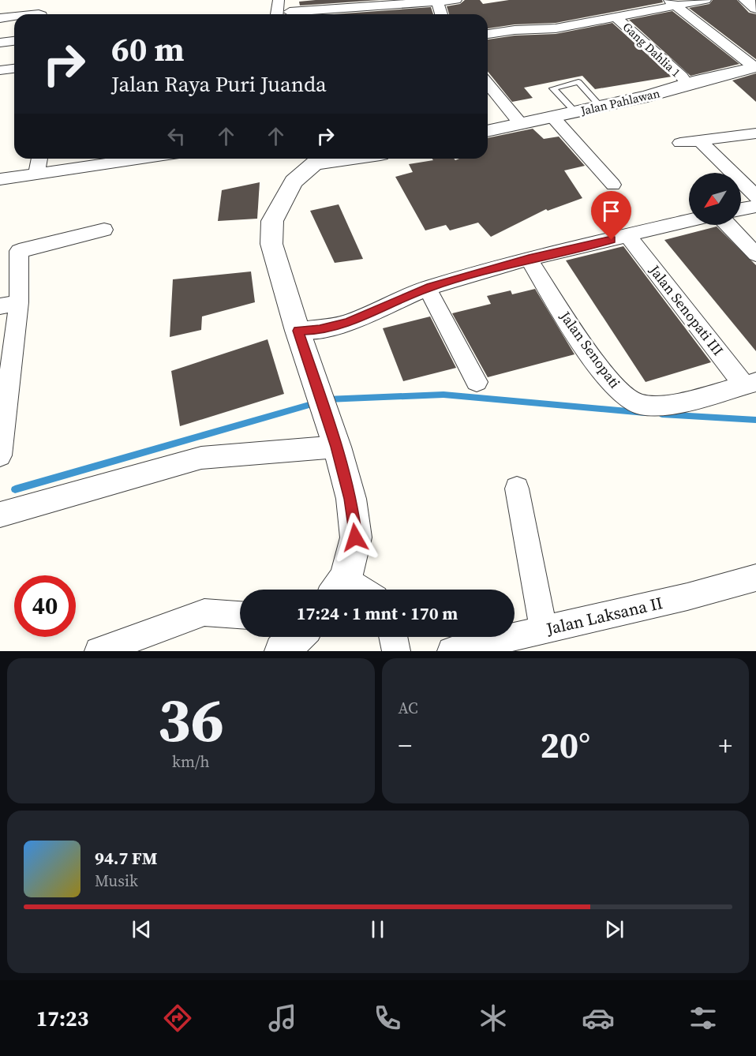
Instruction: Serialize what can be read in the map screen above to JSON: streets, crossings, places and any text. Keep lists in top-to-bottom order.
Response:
{
  "streets": {
    "street": [
      "Gang Dahlia 1",
      "Jalan Pahlawan",
      "Jalan Senopati III",
      "Jalan Senopati",
      "Jalan Laksana II"
    ]
  },
  "crossings": [
    ["Gang Dahlia 1", "Jalan Pahlawan"],
    ["Jalan Senopati III", "Jalan Senopati"]
  ],
  "north": "bottom left",
  "page": {
    "turn": ["60 m", "Jalan Raya Puri Juanda"],
    "limit": "40",
    "trip": "17:24 · 1 mnt · 170 m",
    "tile": [
      ["36", "km/h"],
      "AC"
    ],
    "heat": ["−", "20°", "+"],
    "song": ["94.7 FM", "Musik"],
    "tabs": "17:23"
  }
}
